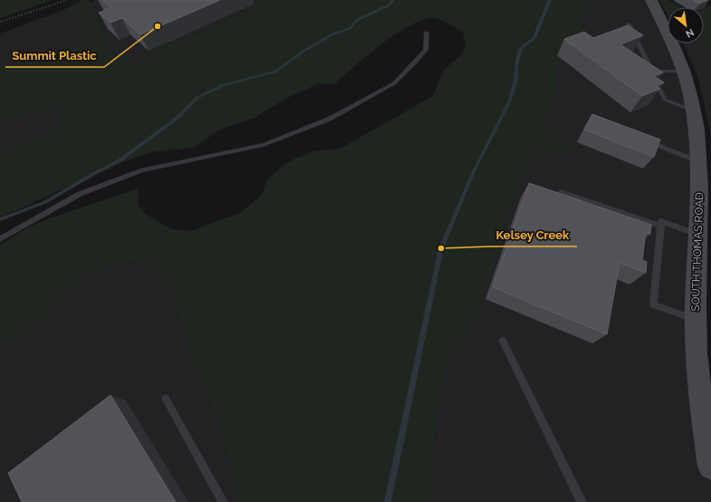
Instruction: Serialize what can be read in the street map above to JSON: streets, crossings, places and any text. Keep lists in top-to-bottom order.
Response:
{
  "streets": {
    "street": ["SOUTH THOMAS ROAD"]
  },
  "places": ["Summit Plastic", "Kelsey Creek"],
  "north": "bottom right"
}
